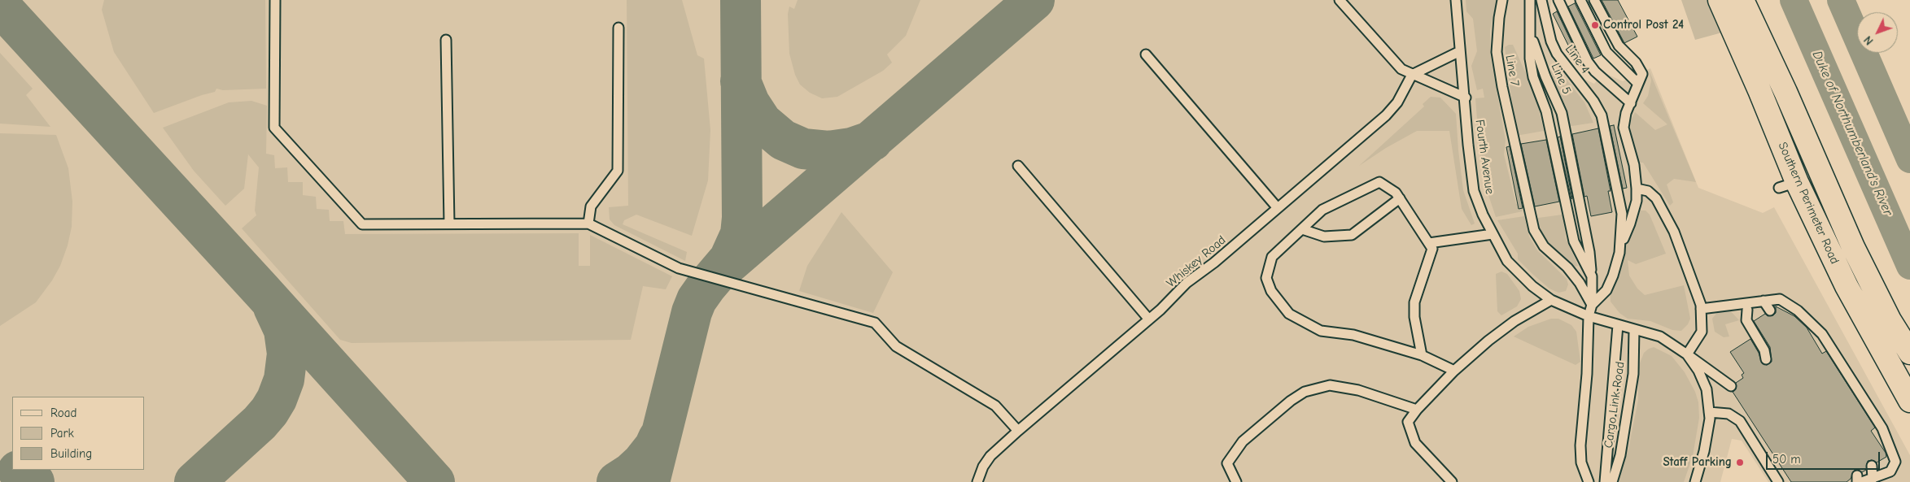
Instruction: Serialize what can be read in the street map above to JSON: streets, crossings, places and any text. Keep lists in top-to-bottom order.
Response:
{
  "streets": {
    "street": ["Southern Perimeter Road"],
    "lane": [
      "Line 4",
      "Line 7",
      "Line 5",
      "Fourth Avenue",
      "Whiskey Road",
      "Cargo Link Road"
    ]
  },
  "crossings": [
    ["Line 7", "Line 5"],
    ["Fourth Avenue", "Cargo Link Road"]
  ],
  "water": ["Duke of Northumberland's River"],
  "places": ["Control Post 24", "Staff Parking"],
  "legend": ["Road", "Park", "Building"],
  "scale_bar": "50 m",
  "north": "bottom left"
}
